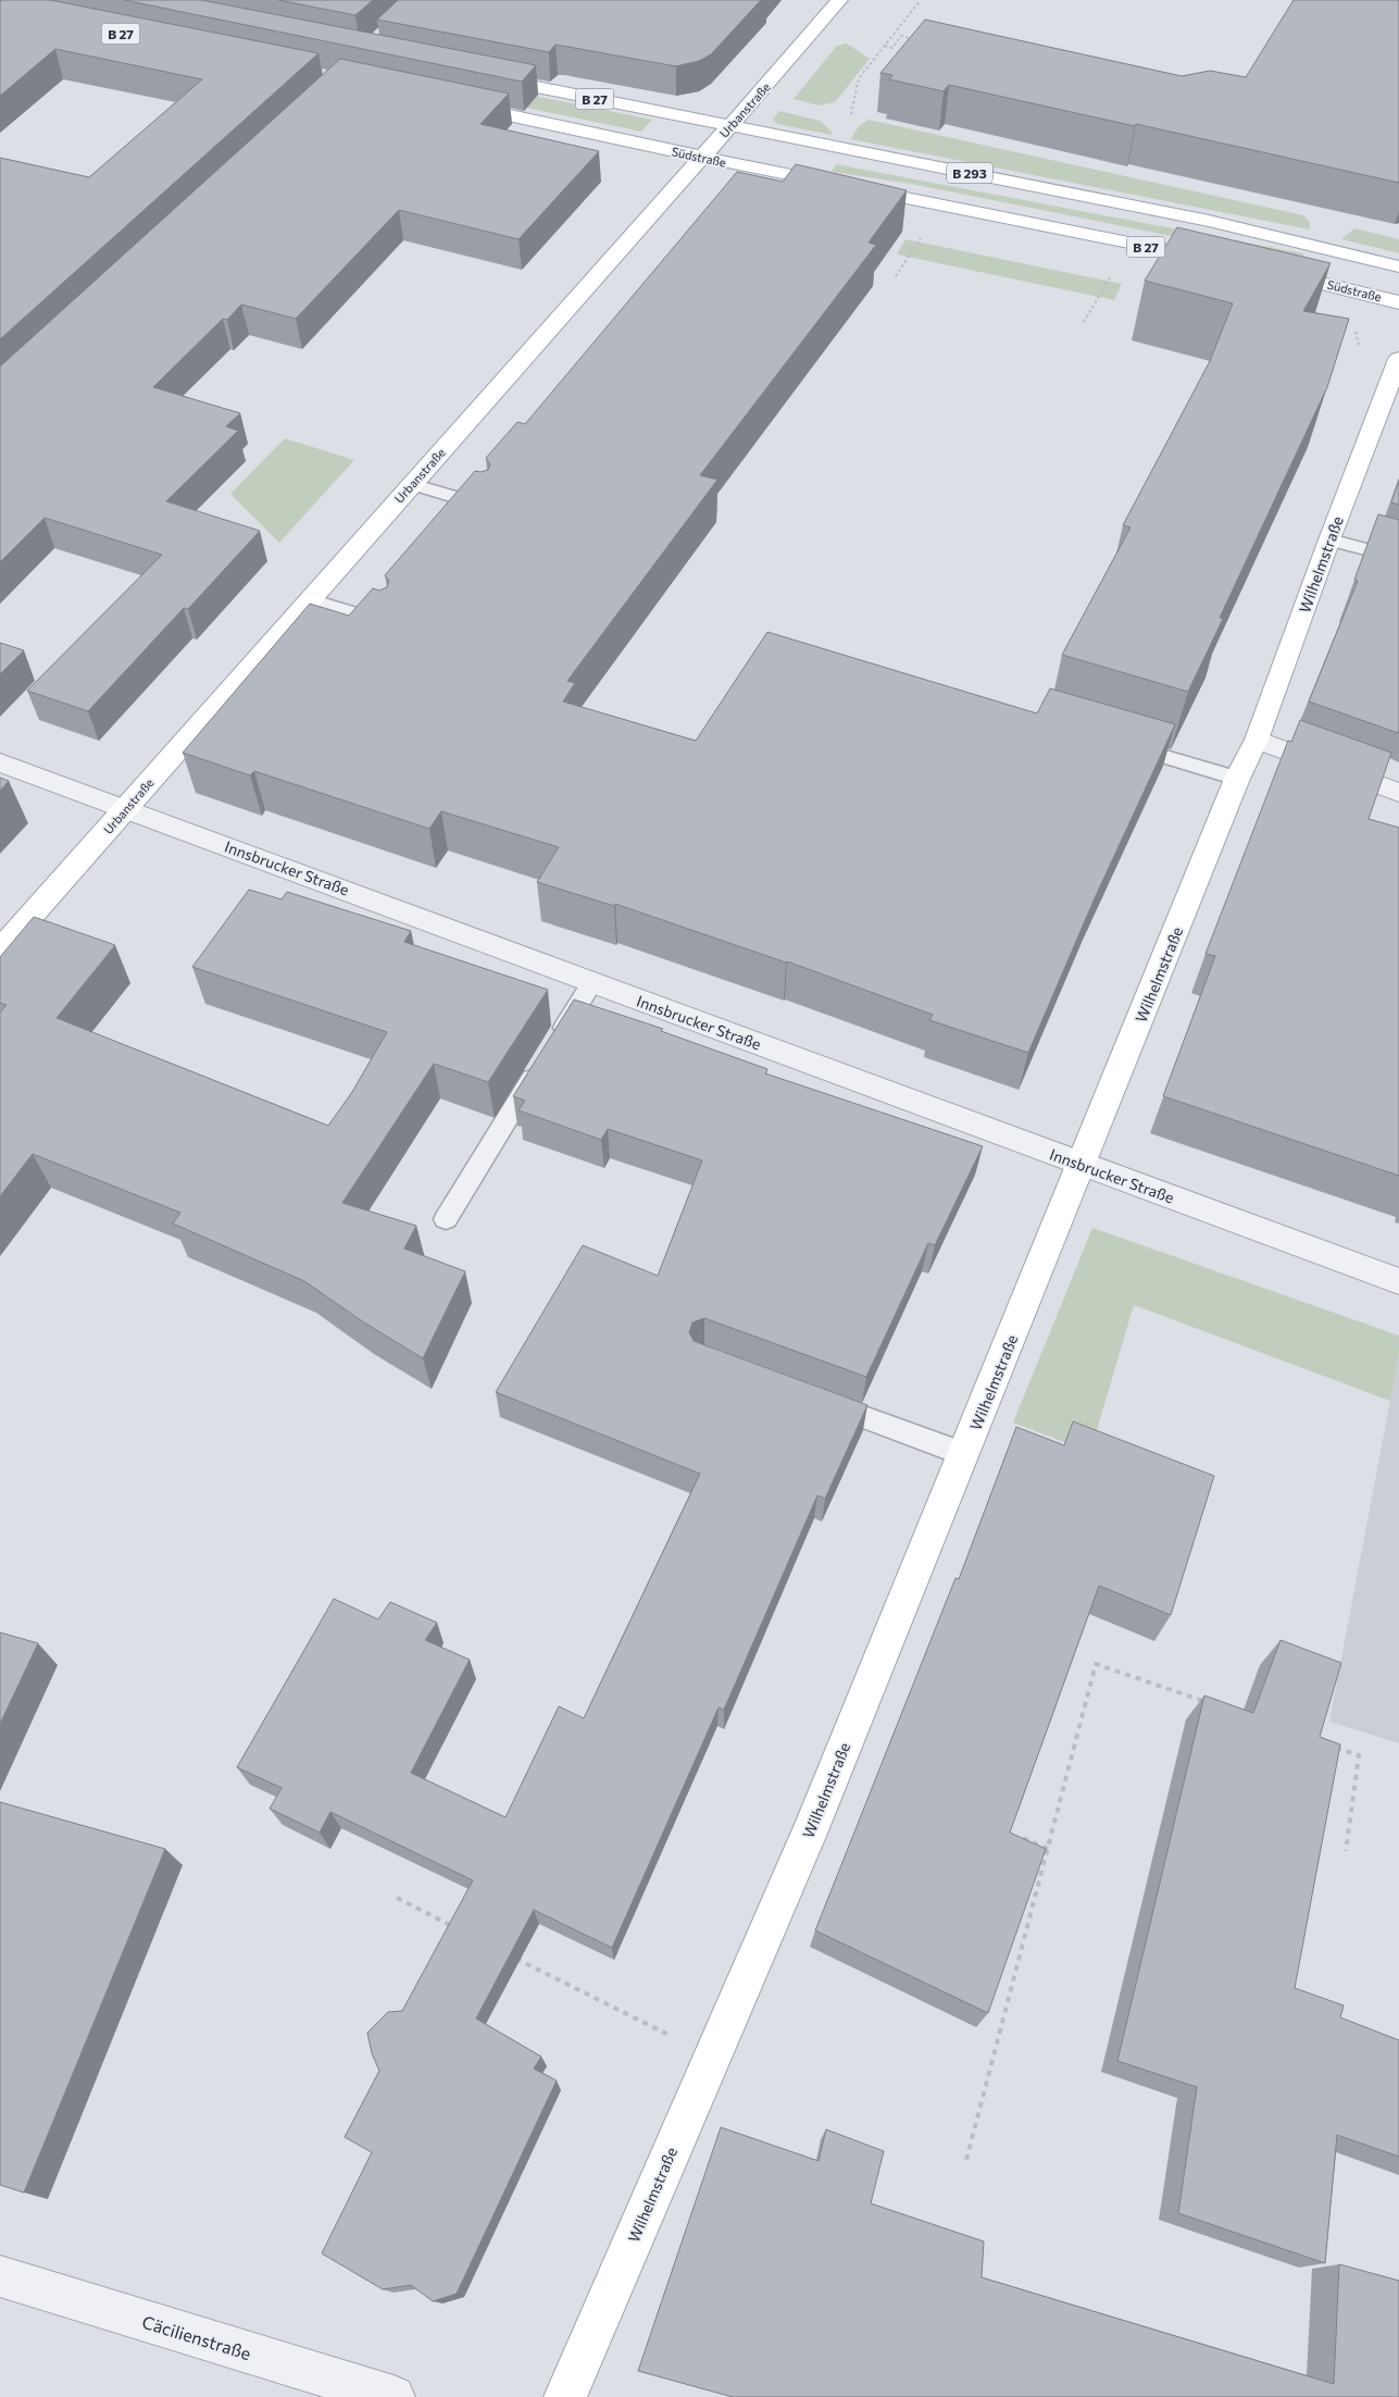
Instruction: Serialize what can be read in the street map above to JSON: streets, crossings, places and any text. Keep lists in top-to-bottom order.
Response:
{
  "streets": {
    "main road": [
      "B 27",
      "Urbanstraße",
      "Südstraße",
      "B 293",
      "Wilhelmstraße"
    ],
    "street": ["Innsbrucker Straße", "Cäcilienstraße"]
  },
  "crossings": [
    ["B 27", "Urbanstraße"],
    ["B 27", "B 293"],
    ["Urbanstraße", "Südstraße"],
    ["Urbanstraße", "B 293"],
    ["Urbanstraße", "Innsbrucker Straße"],
    ["Wilhelmstraße", "Innsbrucker Straße"]
  ]
}
